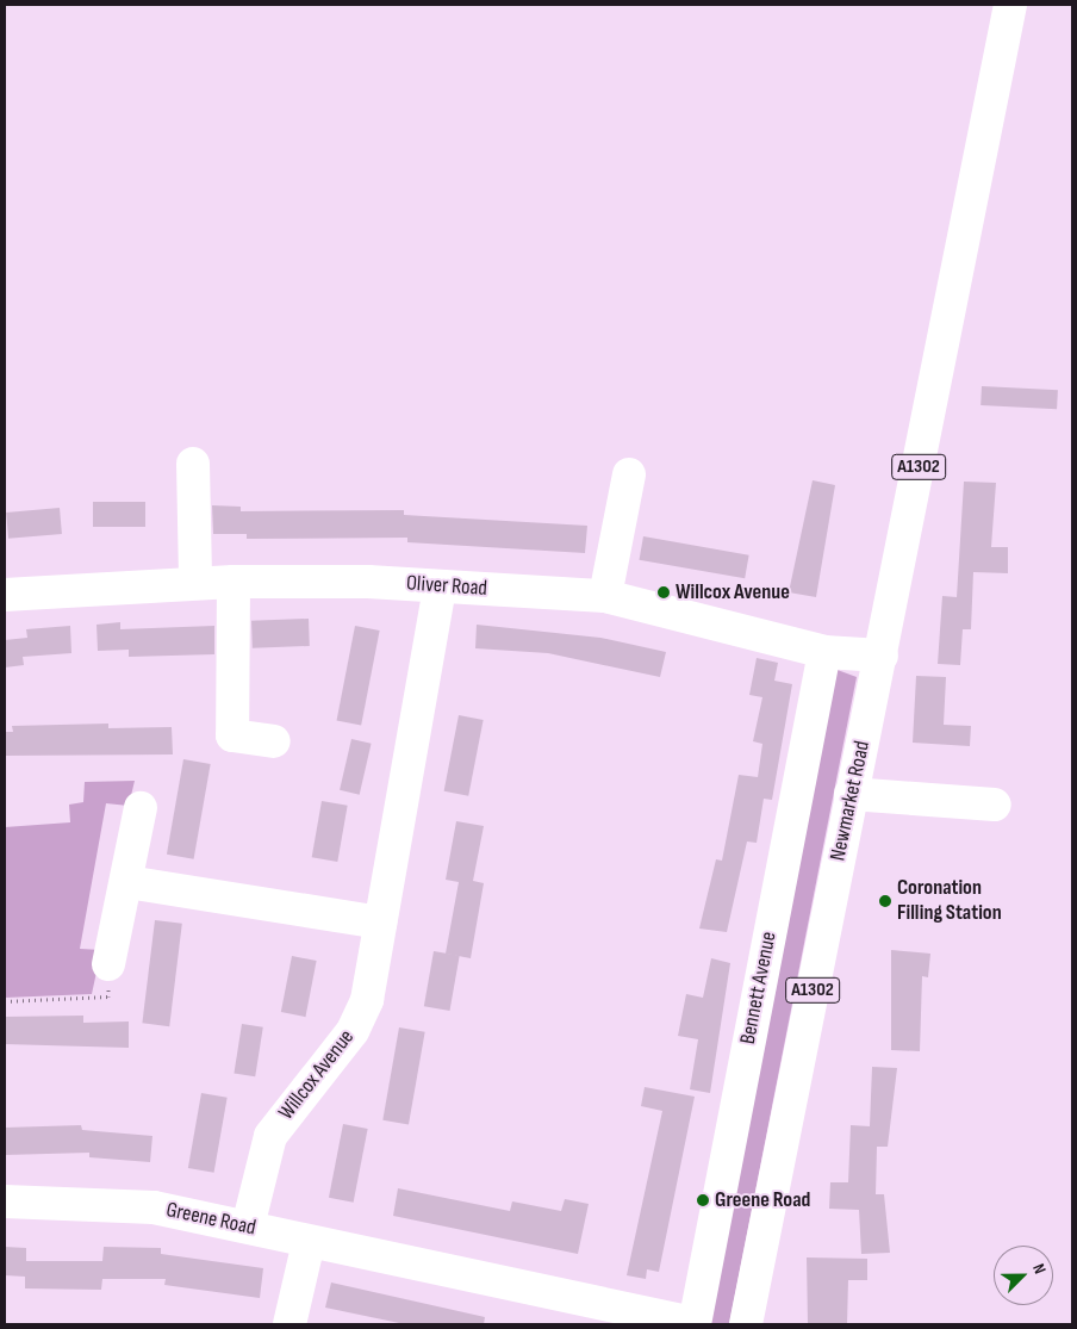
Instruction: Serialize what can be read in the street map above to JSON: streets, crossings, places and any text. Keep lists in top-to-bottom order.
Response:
{
  "streets": {
    "street": [
      "A1302",
      "Oliver Road",
      "Newmarket Road",
      "Bennett Avenue",
      "Willcox Avenue",
      "Greene Road"
    ]
  },
  "crossings": [
    ["Oliver Road", "Newmarket Road"],
    ["Oliver Road", "Bennett Avenue"],
    ["Oliver Road", "Willcox Avenue"],
    ["Bennett Avenue", "Greene Road"],
    ["Willcox Avenue", "Greene Road"]
  ],
  "places": ["Willcox Avenue", "Coronation Filling Station", "Greene Road"],
  "north": "top right"
}
